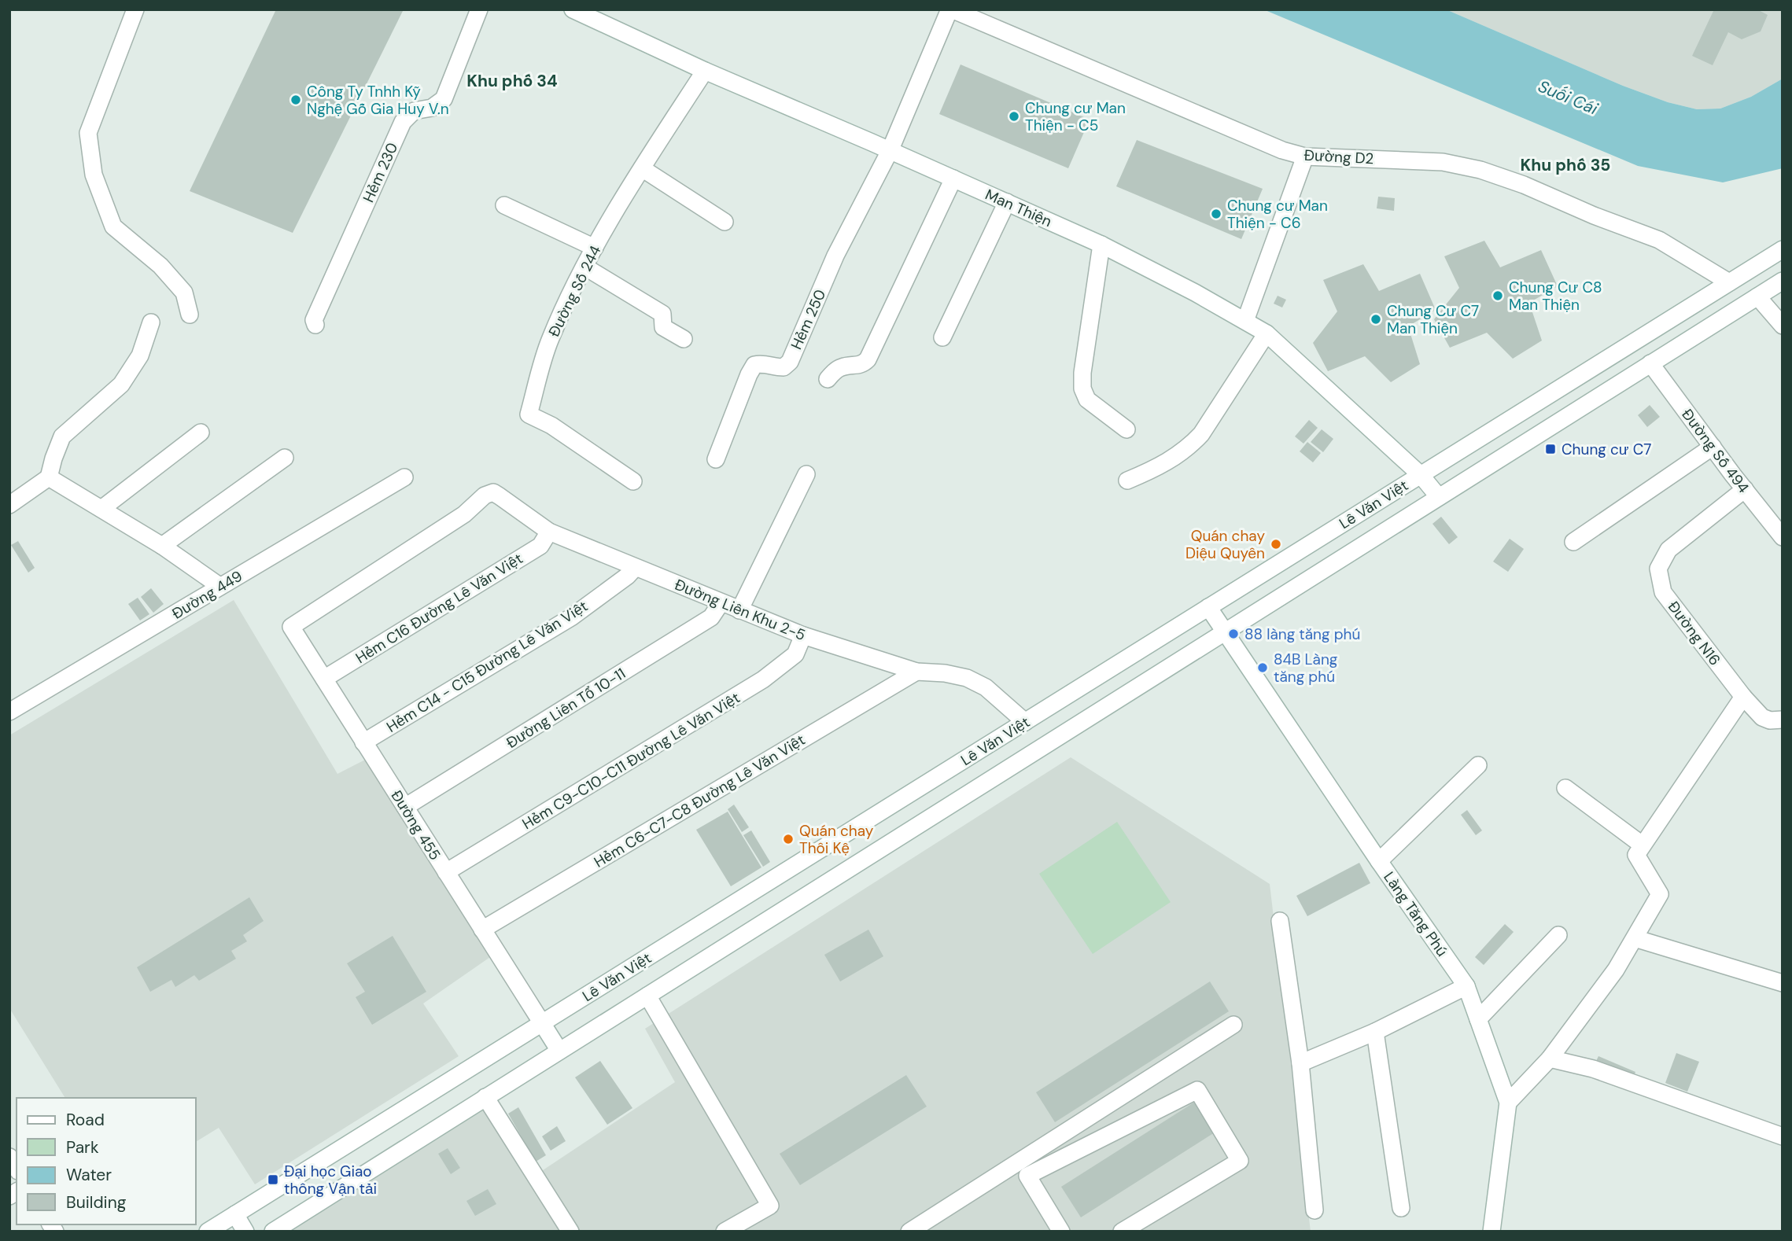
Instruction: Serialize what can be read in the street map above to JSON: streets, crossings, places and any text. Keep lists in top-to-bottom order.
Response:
{
  "streets": {
    "street": [
      "Đường D2",
      "Hẻm 230",
      "Man Thiện",
      "Đường Số 244",
      "Hẻm 250",
      "Đường Số 494",
      "Lê Văn Việt",
      "Đường 449",
      "Hẻm C16 Đường Lê Văn Việt",
      "Đường Liên Khu 2-5",
      "Đường N16",
      "Hẻm C14 - C15 Đường Lê Văn Việt",
      "Đường Liên Tổ 10-11",
      "Hẻm C9-C10-C11 Đường Lê Văn Việt",
      "Hẻm C6-C7-C8 Đường Lê Văn Việt",
      "Đường 455",
      "Làng Tăng Phú"
    ]
  },
  "crossings": [
    ["Đường D2", "Lê Văn Việt"],
    ["Man Thiện", "Đường Số 244"],
    ["Man Thiện", "Hẻm 250"],
    ["Man Thiện", "Lê Văn Việt"],
    ["Đường Số 494", "Lê Văn Việt"],
    ["Đường Số 494", "Đường N16"],
    ["Lê Văn Việt", "Đường Liên Khu 2-5"],
    ["Lê Văn Việt", "Đường 455"],
    ["Lê Văn Việt", "Làng Tăng Phú"],
    ["Hẻm C16 Đường Lê Văn Việt", "Đường Liên Khu 2-5"],
    ["Hẻm C16 Đường Lê Văn Việt", "Đường 455"],
    ["Đường Liên Khu 2-5", "Hẻm C14 - C15 Đường Lê Văn Việt"],
    ["Đường Liên Khu 2-5", "Đường Liên Tổ 10-11"],
    ["Đường Liên Khu 2-5", "Hẻm C9-C10-C11 Đường Lê Văn Việt"],
    ["Đường Liên Khu 2-5", "Hẻm C6-C7-C8 Đường Lê Văn Việt"],
    ["Đường Liên Khu 2-5", "Đường 455"],
    ["Hẻm C14 - C15 Đường Lê Văn Việt", "Đường 455"],
    ["Đường Liên Tổ 10-11", "Đường 455"],
    ["Hẻm C9-C10-C11 Đường Lê Văn Việt", "Đường 455"],
    ["Hẻm C6-C7-C8 Đường Lê Văn Việt", "Đường 455"]
  ],
  "districts": ["Khu phố 34", "Khu phố 35"],
  "water": ["Suối Cái"],
  "places": {
    "other": [
      "Công Ty Tnhh Kỹ Nghệ Gỗ Gia Huy V.n",
      "Chung cư Man Thiện - C5",
      "Chung cư Man Thiện - C6",
      "Chung Cư C8 Man Thiện",
      "Chung Cư C7 Man Thiện",
      "Quán chay Diệu Quyên",
      "88 làng tăng phú",
      "84B Làng tăng phú",
      "Quán chay Thôi Kệ"
    ],
    "transit": ["Chung cư C7", "Đại học Giao thông Vận tải"]
  },
  "legend": [
    "Road",
    "Park",
    "Water",
    "Building"
  ]
}
